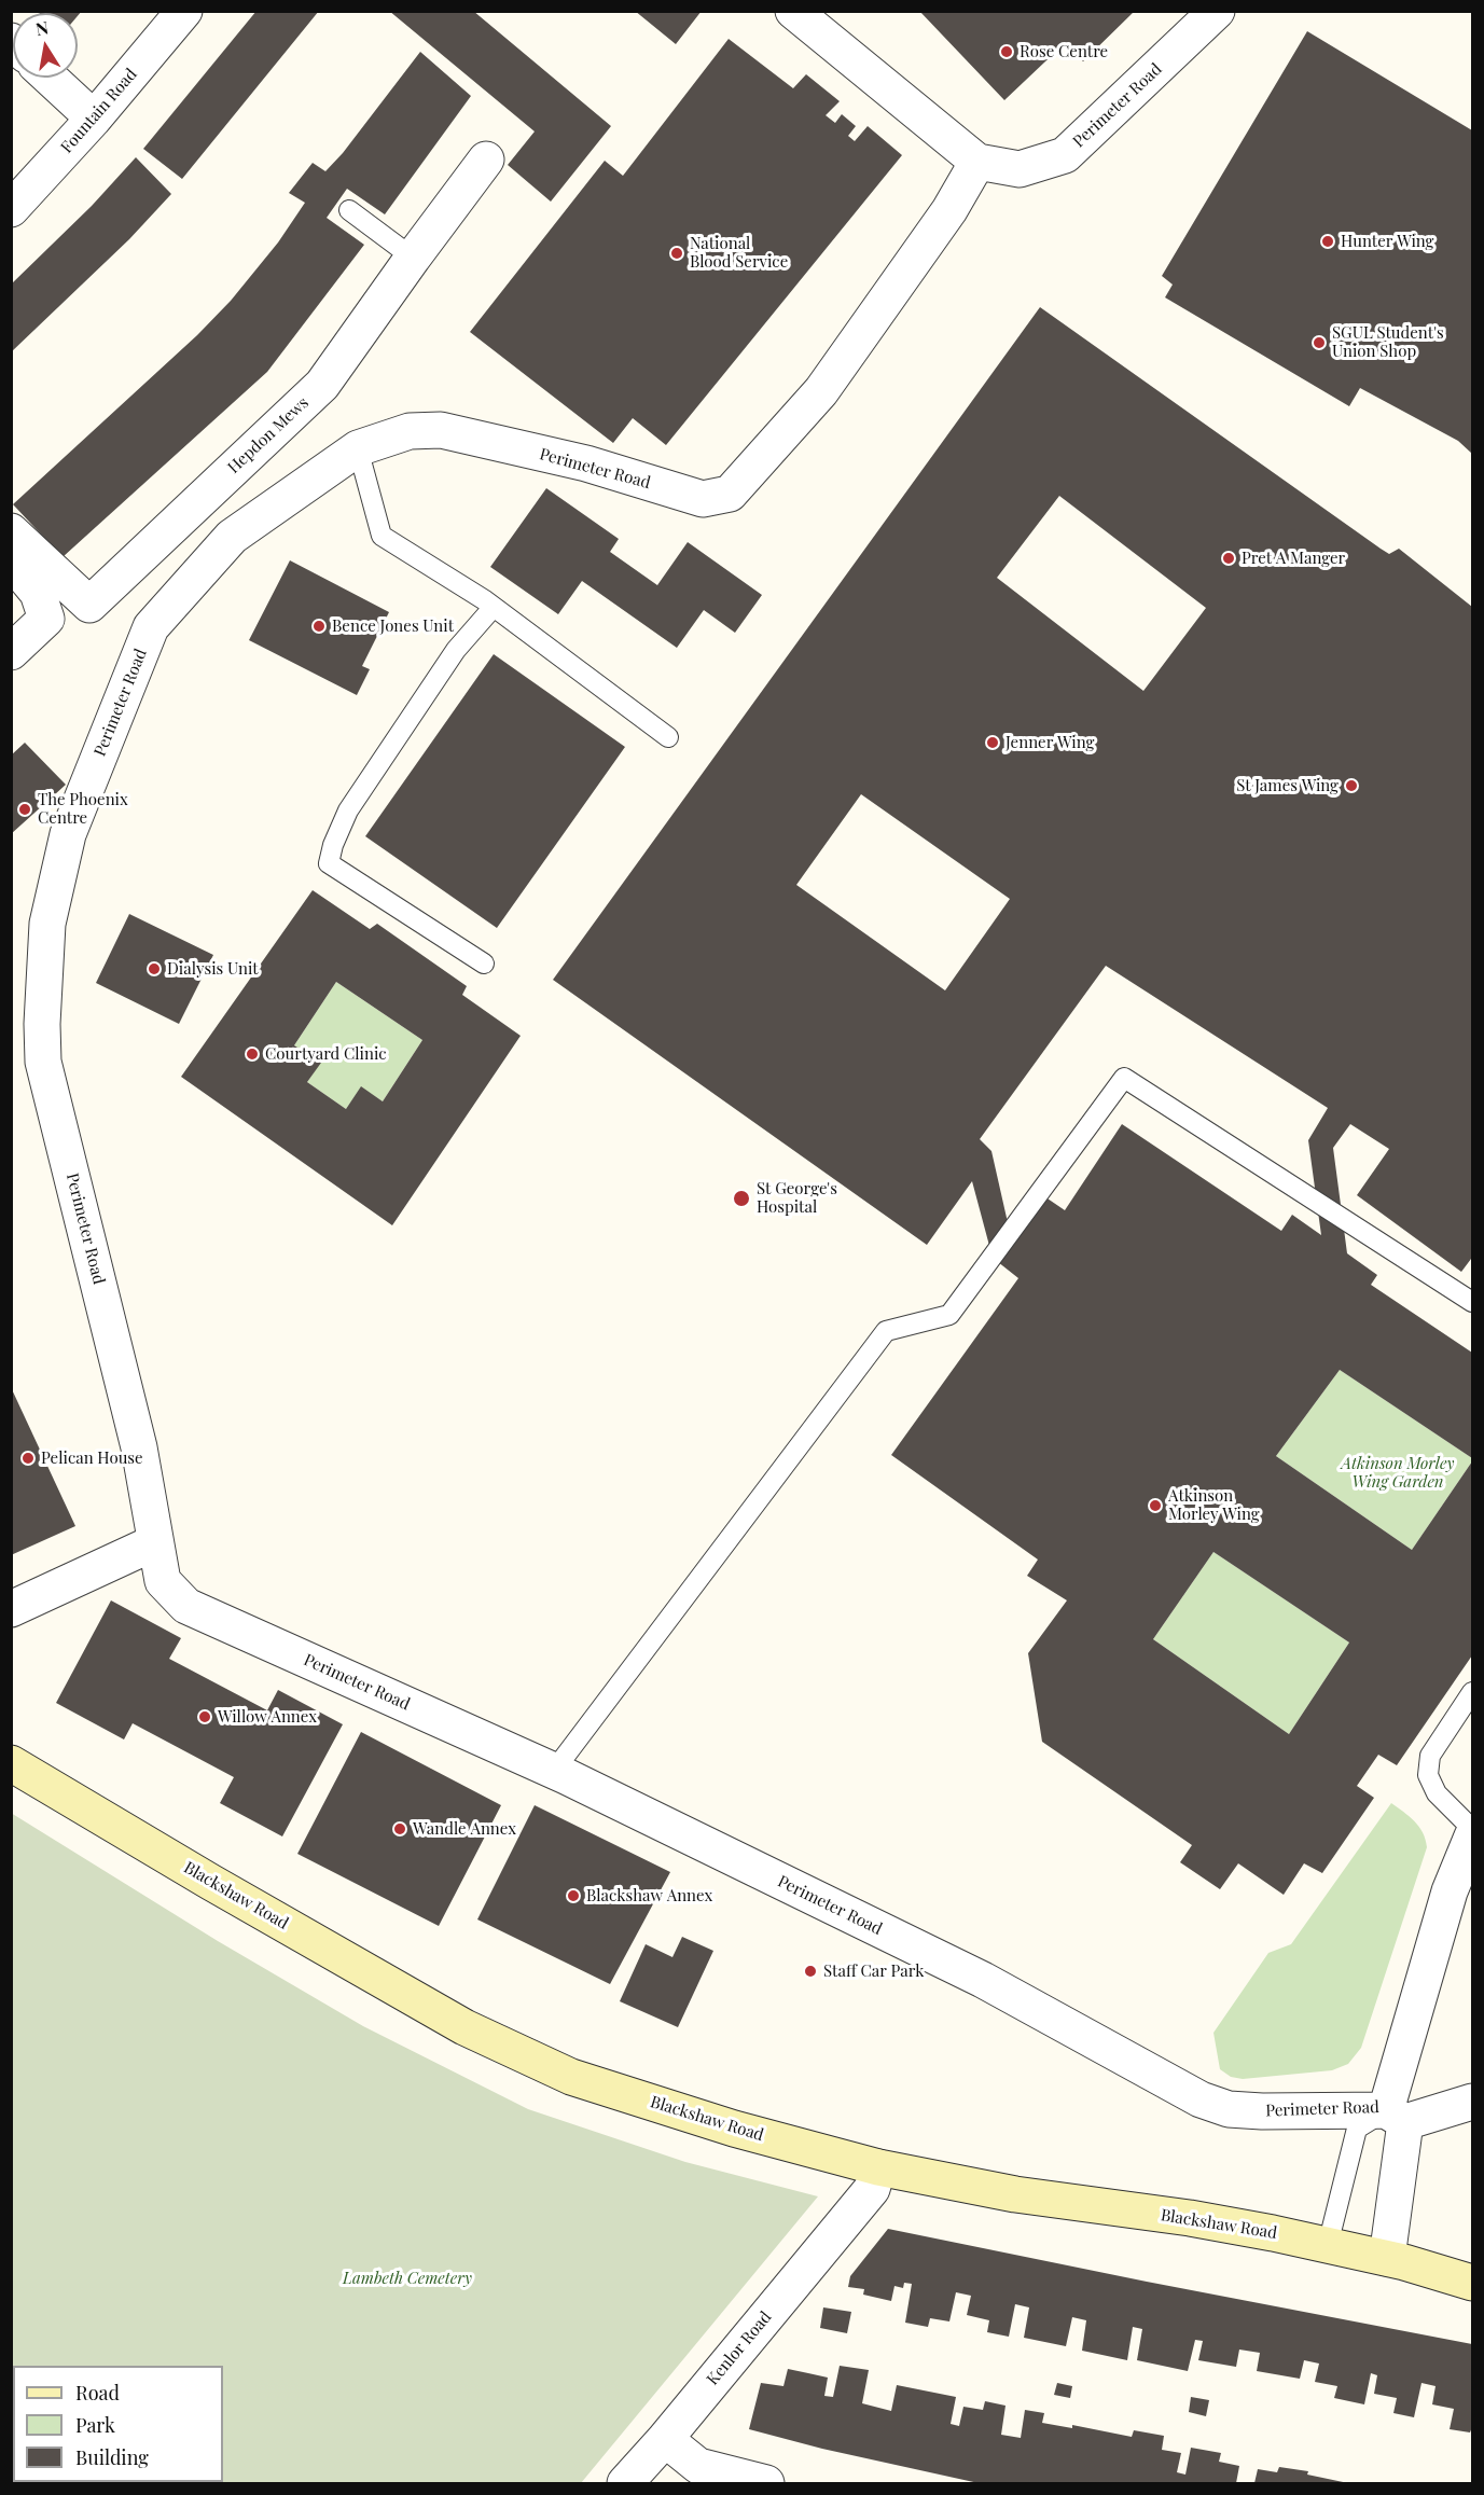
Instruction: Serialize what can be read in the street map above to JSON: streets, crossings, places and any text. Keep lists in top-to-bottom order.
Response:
{
  "streets": {
    "street": [
      "Perimeter Road",
      "Fountain Road",
      "Hepdon Mews",
      "Blackshaw Road",
      "Kenlor Road"
    ]
  },
  "crossings": [
    ["Blackshaw Road", "Kenlor Road"]
  ],
  "parks": ["Atkinson Morley Wing Garden", "Lambeth Cemetery"],
  "places": [
    "Rose Centre",
    "Hunter Wing",
    "National Blood Service",
    "SGUL Student's Union Shop",
    "Pret A Manger",
    "Bence Jones Unit",
    "Jenner Wing",
    "St James Wing",
    "The Phoenix Centre",
    "Dialysis Unit",
    "Courtyard Clinic",
    "St George's Hospital",
    "Pelican House",
    "Atkinson Morley Wing",
    "Willow Annex",
    "Wandle Annex",
    "Blackshaw Annex",
    "Staff Car Park"
  ],
  "legend": ["Road", "Park", "Building"],
  "north": "top"
}
